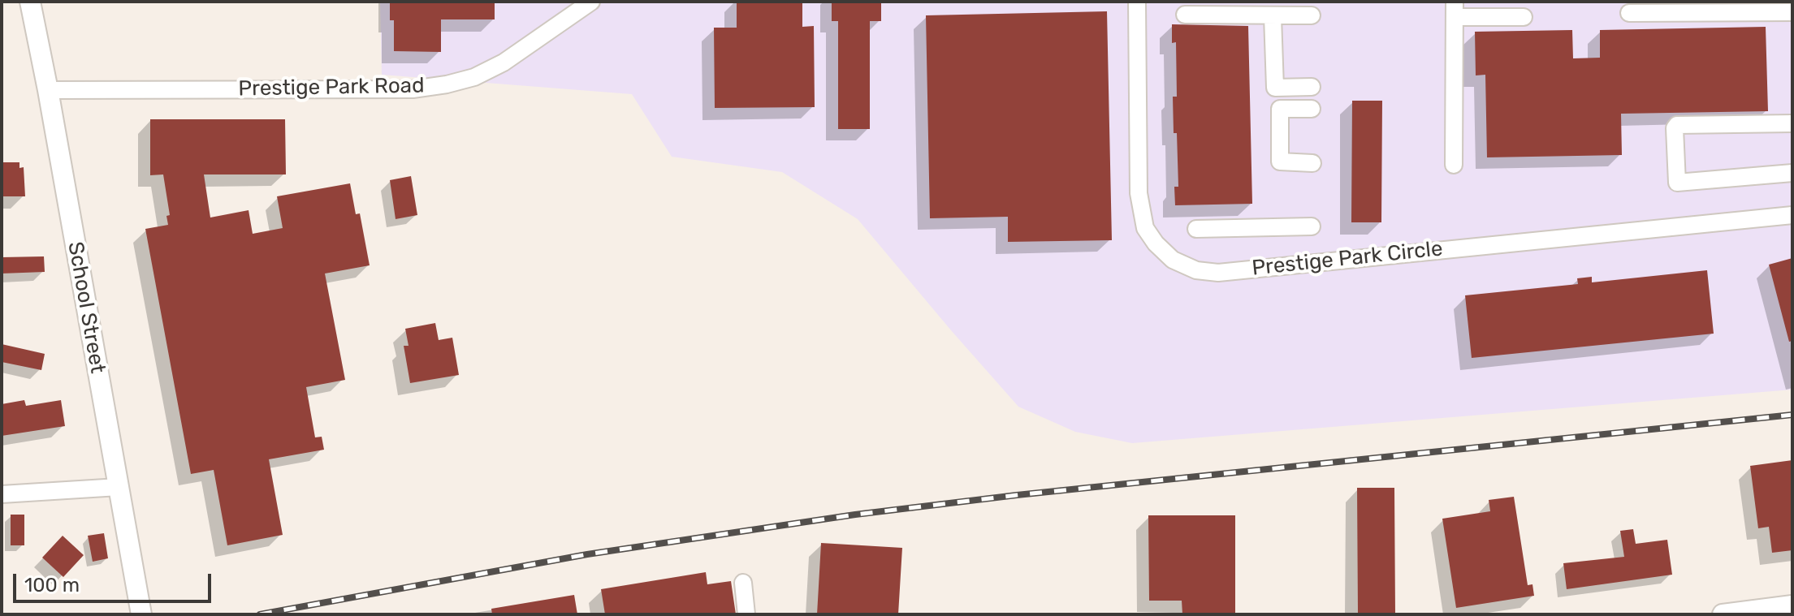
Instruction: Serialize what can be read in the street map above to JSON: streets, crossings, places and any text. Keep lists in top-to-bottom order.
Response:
{
  "streets": {
    "main road": ["School Street"],
    "street": ["Prestige Park Road", "Prestige Park Circle"]
  },
  "crossings": [
    ["Prestige Park Road", "School Street"]
  ],
  "scale_bar": "100 m"
}
